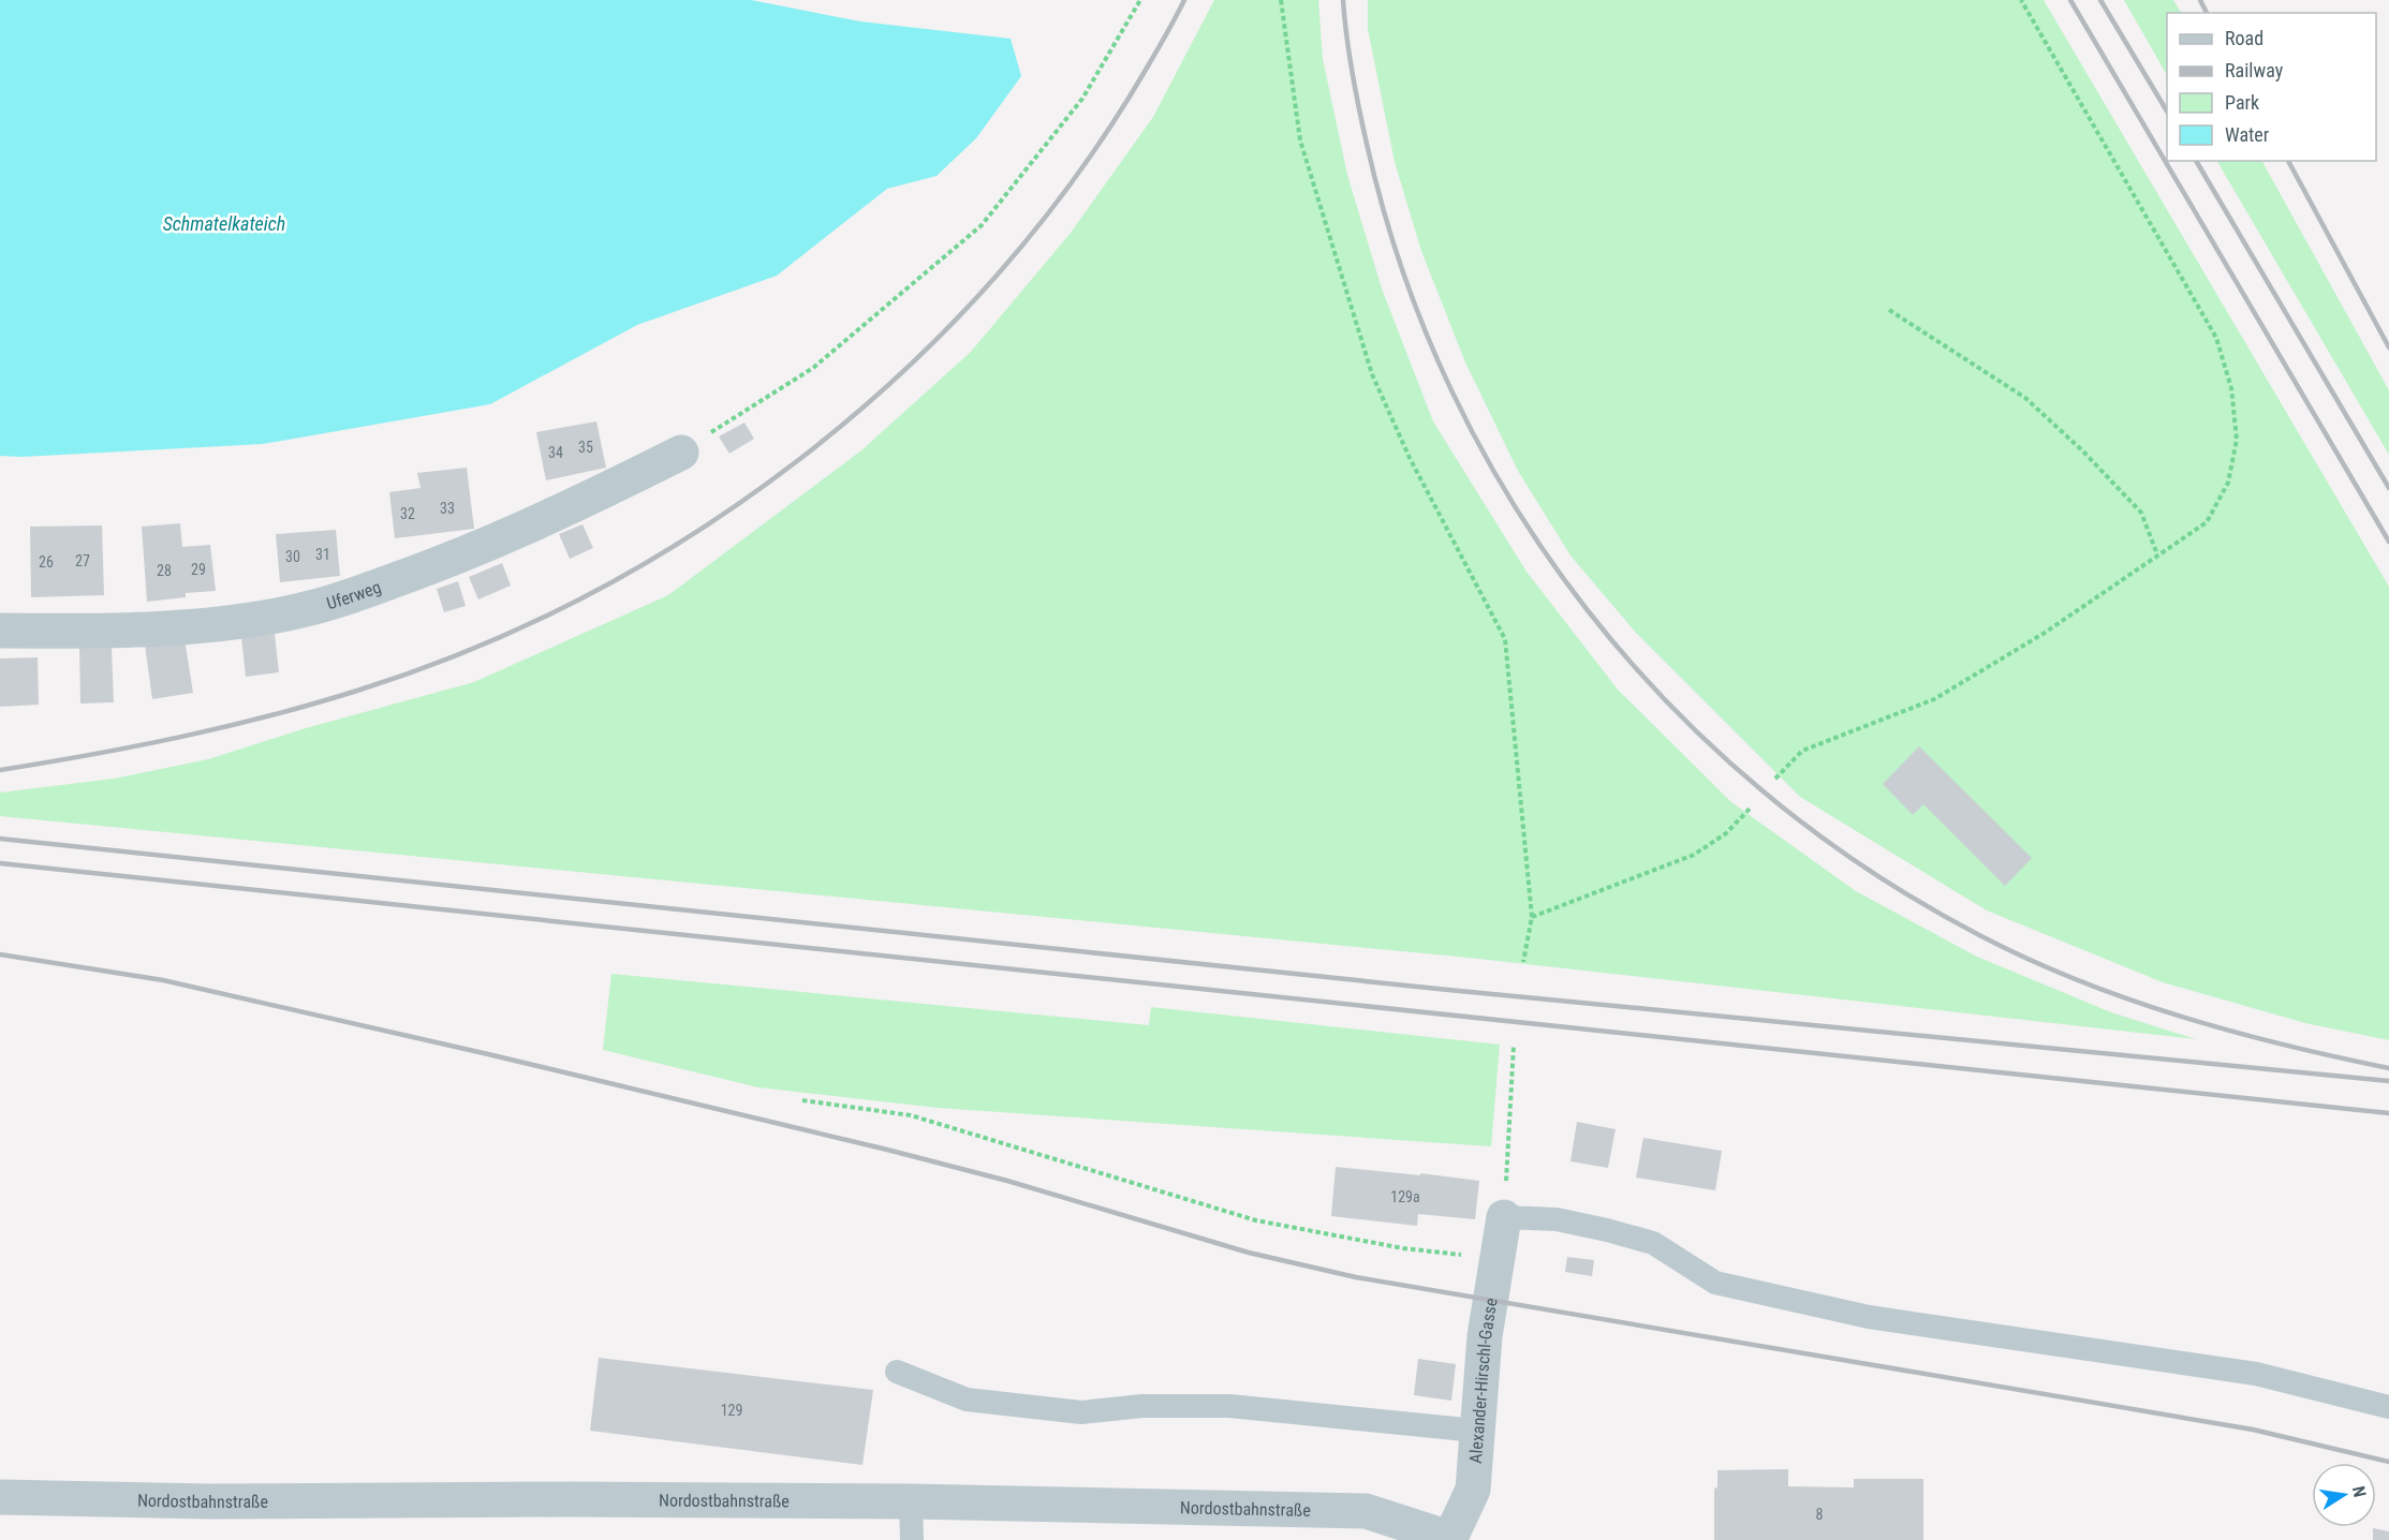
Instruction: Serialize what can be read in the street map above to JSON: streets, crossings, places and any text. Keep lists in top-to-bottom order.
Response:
{
  "streets": {
    "street": ["Uferweg", "Alexander-Hirschl-Gasse", "Nordostbahnstraße"]
  },
  "water": ["Schmatelkateich"],
  "house_numbers": [
    "35",
    "34",
    "33",
    "32",
    "31",
    "30",
    "27",
    "26",
    "29",
    "28",
    "129a",
    "129",
    "8"
  ],
  "legend": [
    "Road",
    "Railway",
    "Park",
    "Water"
  ],
  "north": "right"
}
